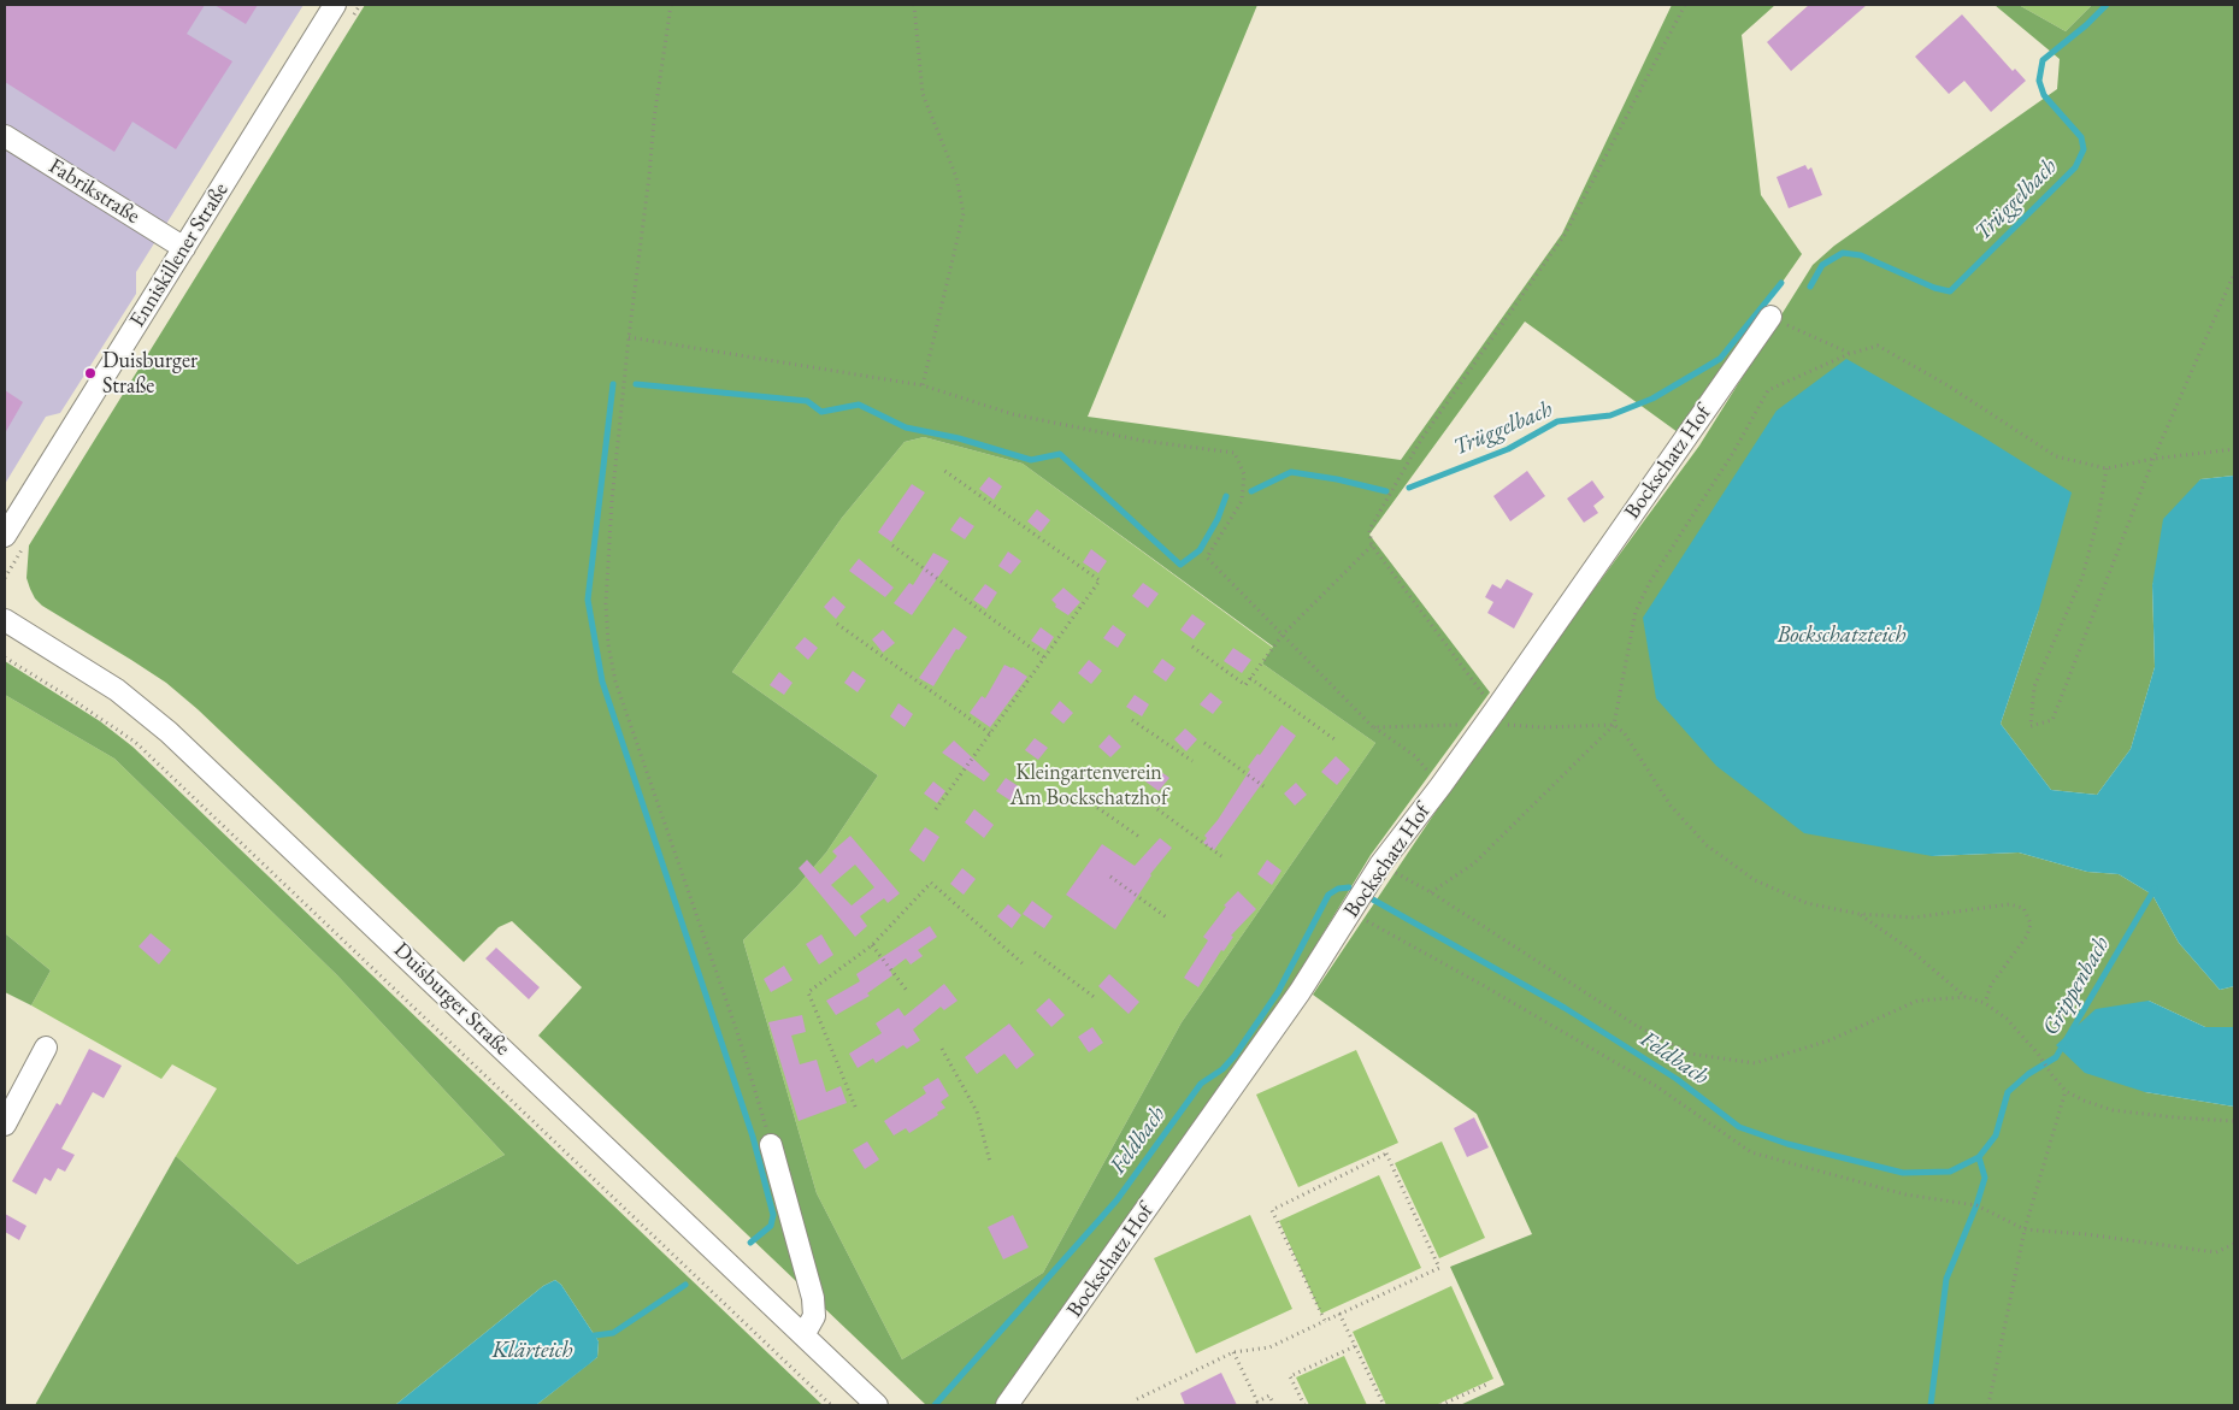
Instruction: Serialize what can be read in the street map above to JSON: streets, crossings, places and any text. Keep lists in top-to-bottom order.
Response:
{
  "streets": {
    "street": [
      "Fabrikstraße",
      "Enniskillener Straße",
      "Bockschatz Hof",
      "Duisburger Straße"
    ]
  },
  "crossings": [
    ["Fabrikstraße", "Enniskillener Straße"]
  ],
  "water": [
    "Trüggelbach",
    "Bockschatzteich",
    "Grippenbach",
    "Feldbach",
    "Klärteich"
  ],
  "parks": ["Kleingartenverein Am Bockschatzhof"],
  "places": ["Duisburger Straße"]
}
